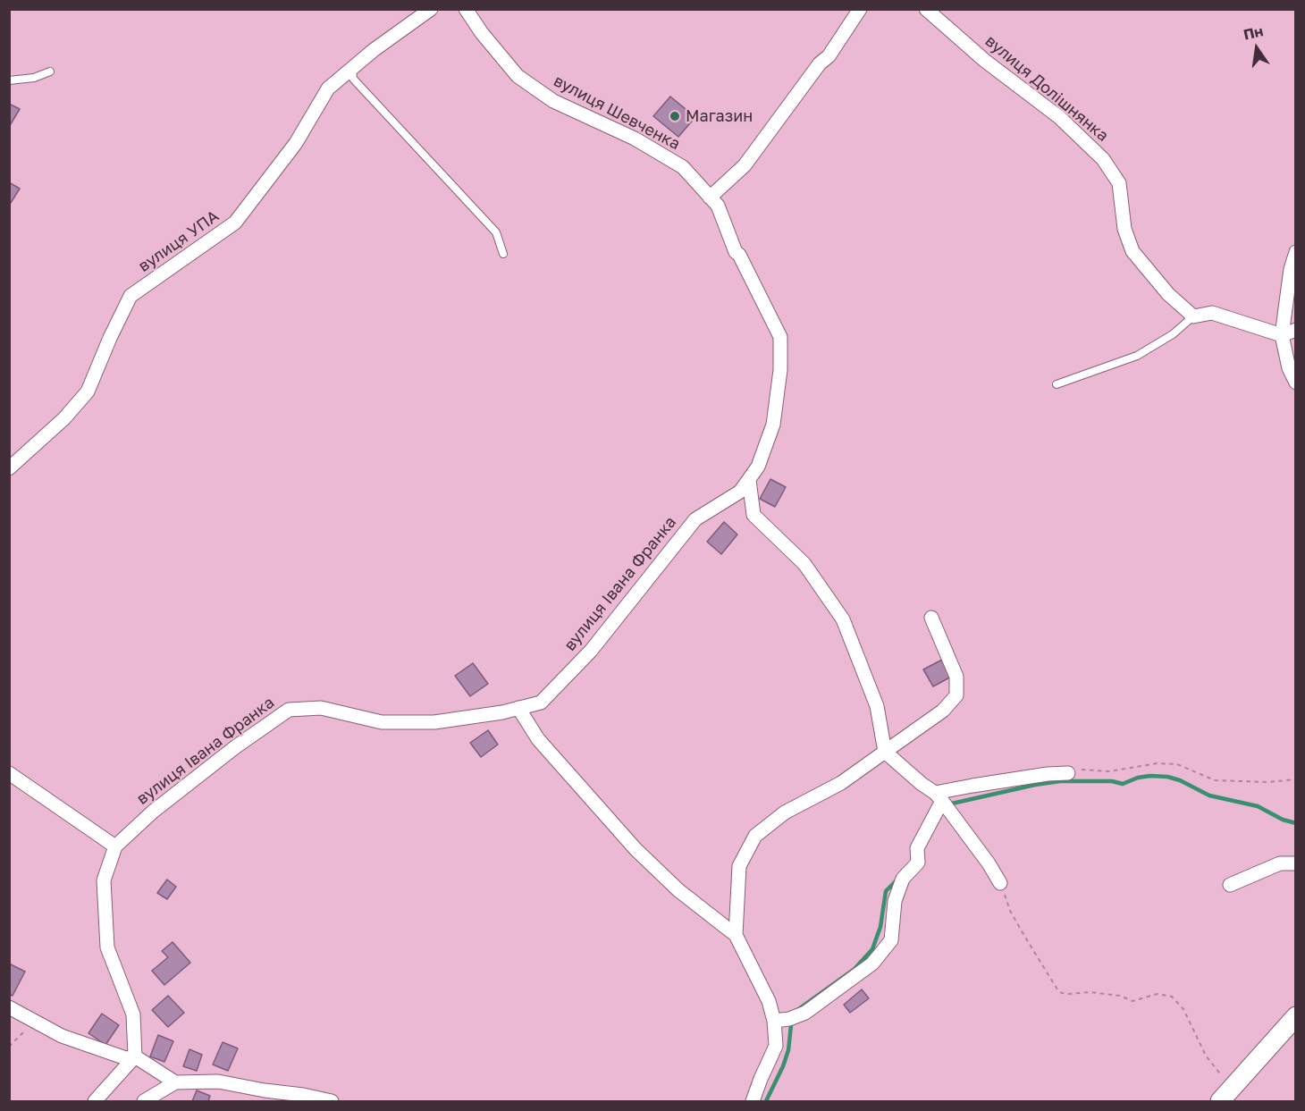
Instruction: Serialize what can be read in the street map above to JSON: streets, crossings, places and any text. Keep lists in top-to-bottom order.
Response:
{
  "streets": {
    "street": [
      "вулиця Долішнянка",
      "вулиця Шевченка",
      "вулиця УПА",
      "вулиця Івана Франка"
    ]
  },
  "crossings": [
    ["вулиця Шевченка", "вулиця Івана Франка"]
  ],
  "places": ["Магазин"],
  "north": "top"
}
